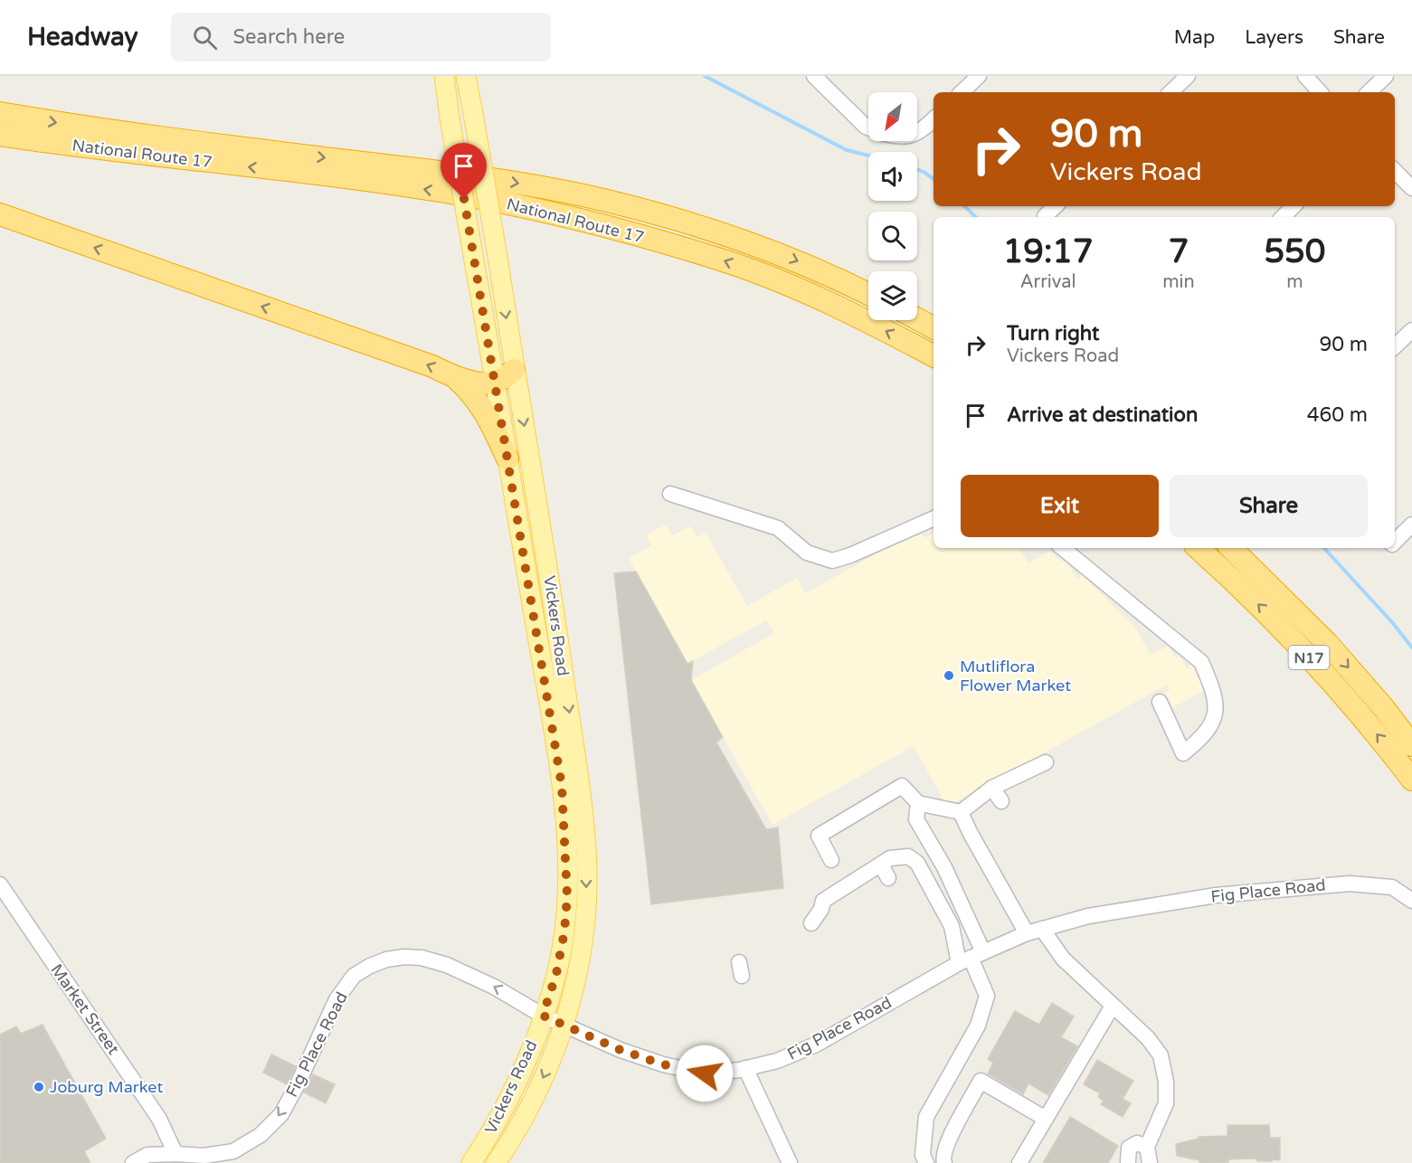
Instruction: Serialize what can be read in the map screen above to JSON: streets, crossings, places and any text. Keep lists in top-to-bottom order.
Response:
{
  "streets": {
    "highway": ["National Route 17", "N17"],
    "main road": ["Vickers Road"],
    "street": ["Fig Place Road", "Market Street"]
  },
  "crossings": [
    ["Vickers Road", "Fig Place Road"],
    ["Fig Place Road", "Market Street"]
  ],
  "places": ["Mutliflora Flower Market", "Joburg Market"],
  "north": "bottom left",
  "page": {
    "header": "Headway",
    "search": "Search here",
    "nav": ["Map", "Layers", "Share"],
    "turn": ["90 m", "Vickers Road"],
    "eta": [
      "19:17",
      "Arrival",
      "7",
      "min",
      "550",
      "m"
    ],
    "list": [
      {
        "name": "Turn right",
        "note": "Vickers Road",
        "value": "90 m"
      },
      {
        "name": "Arrive at destination",
        "value": "460 m"
      }
    ],
    "buttons": ["Exit", "Share"]
  }
}
